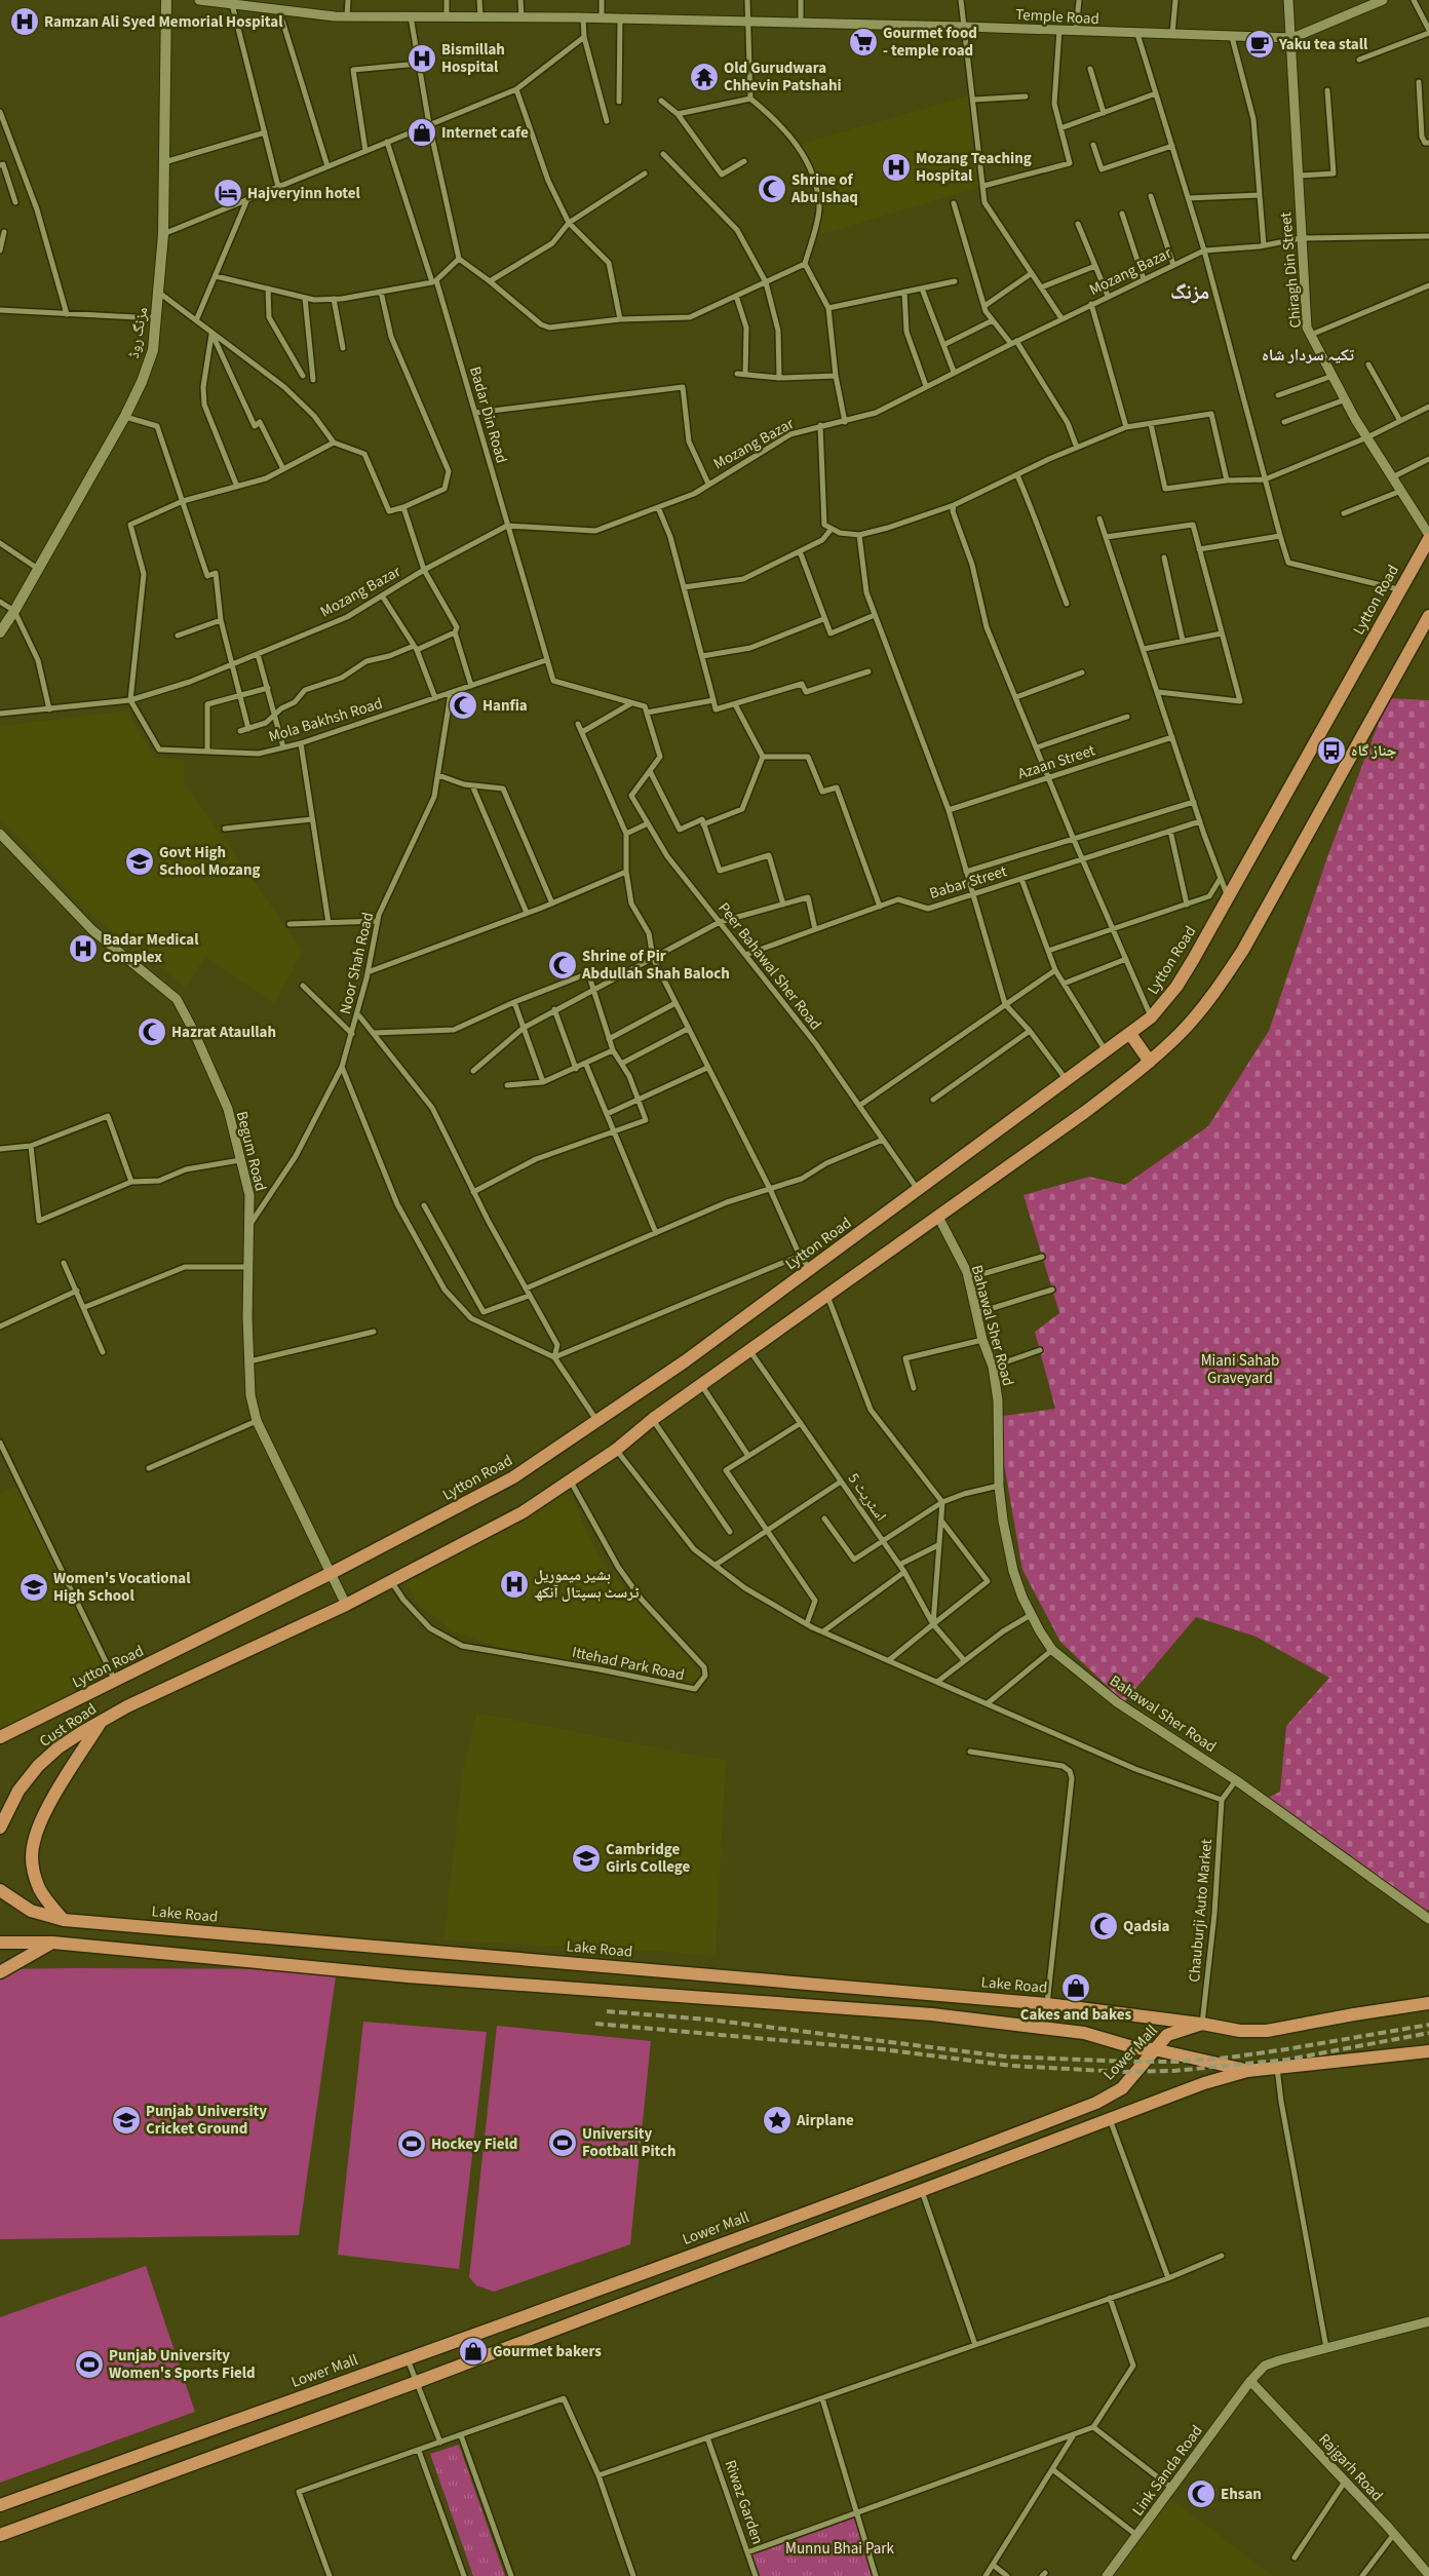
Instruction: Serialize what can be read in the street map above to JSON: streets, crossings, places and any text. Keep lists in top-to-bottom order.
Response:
{
  "streets": {
    "main road": [
      "مزنگ روڈ",
      "Lytton Road",
      "Cust Road",
      "Lake Road",
      "Lower Mall"
    ],
    "street": [
      "Temple Road",
      "Chiragh Din Street",
      "Mozang Bazar",
      "Badar Din Road",
      "Mola Bakhsh Road",
      "Azaan Street",
      "Babar Street",
      "Noor Shah Road",
      "Peer Bahawal Sher Road",
      "Begum Road",
      "Bahawal Sher Road",
      "اسٹریٹ 5",
      "Ittehad Park Road",
      "Chauburji Auto Market",
      "Rajgarh Road",
      "Link Sanda Road",
      "Riwaz Garden"
    ]
  },
  "crossings": [
    ["Temple Road", "Chiragh Din Street"],
    ["Chiragh Din Street", "Mozang Bazar"],
    ["Chiragh Din Street", "Lytton Road"],
    ["Mozang Bazar", "Badar Din Road"],
    ["Mozang Bazar", "Mola Bakhsh Road"],
    ["Badar Din Road", "Mola Bakhsh Road"],
    ["Badar Din Road", "Peer Bahawal Sher Road"],
    ["Lytton Road", "Peer Bahawal Sher Road"],
    ["Lytton Road", "Begum Road"],
    ["Mola Bakhsh Road", "Noor Shah Road"],
    ["Babar Street", "Peer Bahawal Sher Road"],
    ["Noor Shah Road", "Begum Road"],
    ["Begum Road", "Cust Road"],
    ["Chauburji Auto Market", "Lake Road"],
    ["Chauburji Auto Market", "Lower Mall"],
    ["Lake Road", "Lower Mall"],
    ["Rajgarh Road", "Link Sanda Road"]
  ],
  "districts": ["مزنگ", "تکیہ سردار شاہ"],
  "parks": ["Miani Sahab Graveyard", "Munnu Bhai Park"],
  "places": {
    "hospital": [
      "Ramzan Ali Syed Memorial Hospital",
      "Bismillah Hospital",
      "Mozang Teaching Hospital",
      "Badar Medical Complex",
      "بشیر میموریل ٹرسٹ ہسپتال آنکھ"
    ],
    "supermarket": ["Gourmet food - temple road"],
    "cafe": ["Yaku tea stall"],
    "temple": ["Old Gurudwara Chhevin Patshahi"],
    "shop": ["Internet cafe", "Cakes and bakes", "Gourmet bakers"],
    "mosque": [
      "Shrine of Abu Ishaq",
      "Hanfia",
      "Shrine of Pir Abdullah Shah Baloch",
      "Hazrat Ataullah",
      "Qadsia",
      "Ehsan"
    ],
    "hotel": ["Hajveryinn hotel"],
    "bus stop": ["جناز گاہ"],
    "school or university": [
      "Govt High School Mozang",
      "Women's Vocational High School",
      "Cambridge Girls College",
      "Punjab University Cricket Ground"
    ],
    "place": ["Airplane"],
    "sports": ["University Football Pitch", "Hockey Field", "Punjab University Women's Sports Field"]
  }
}
